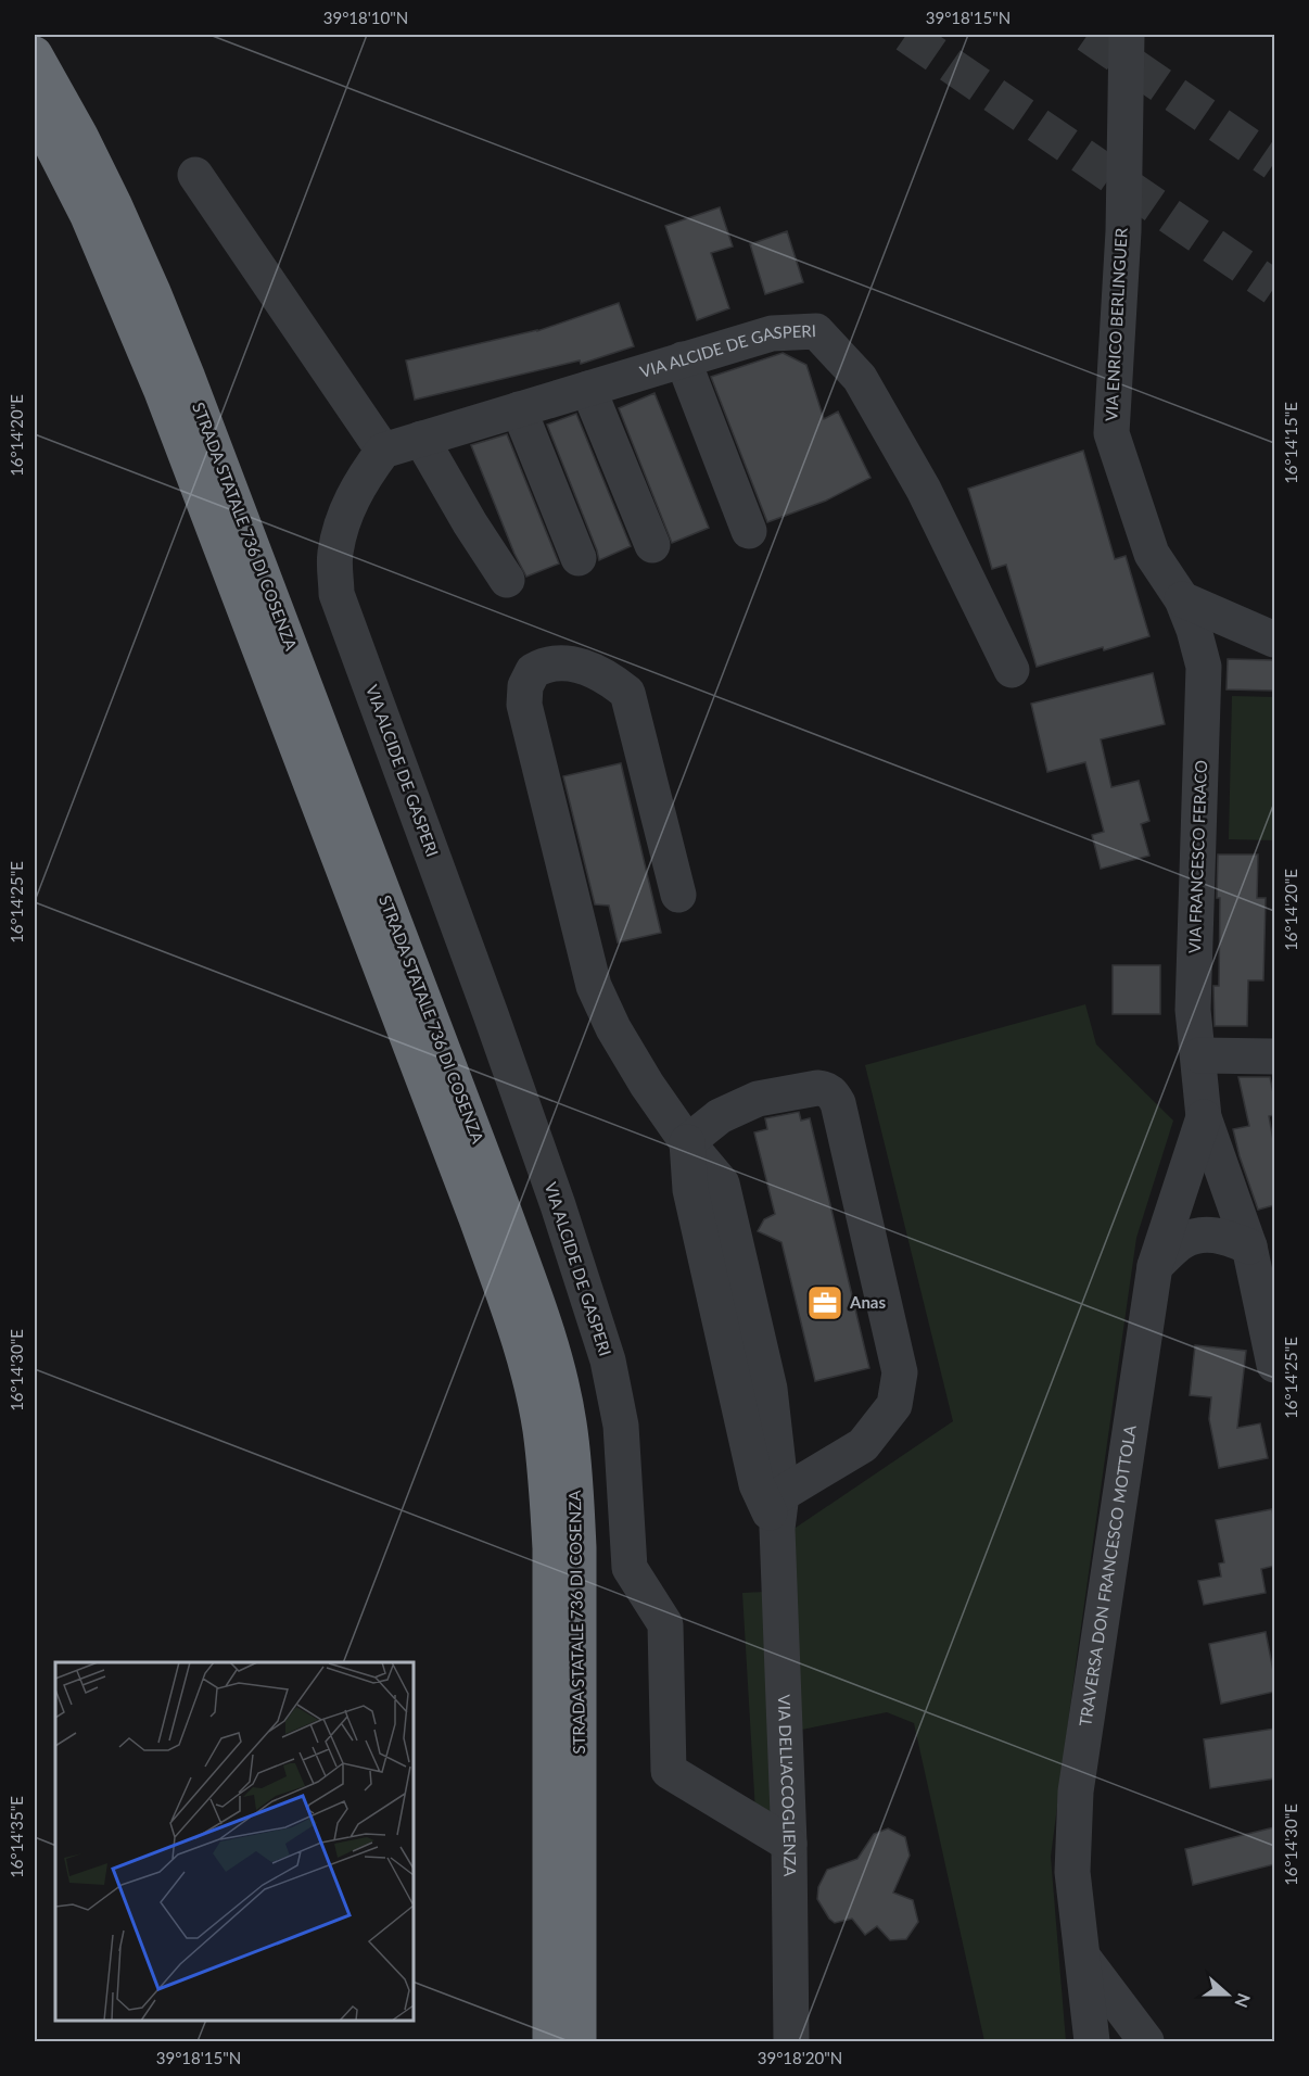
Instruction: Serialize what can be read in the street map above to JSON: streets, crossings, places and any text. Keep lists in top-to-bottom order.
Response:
{
  "streets": {
    "highway": ["STRADA STATALE 736 DI COSENZA"],
    "street": [
      "VIA ENRICO BERLINGUER",
      "VIA ALCIDE DE GASPERI",
      "VIA FRANCESCO FERACO",
      "TRAVERSA DON FRANCESCO MOTTOLA",
      "VIA DELL'ACCOGLIENZA"
    ]
  },
  "crossings": [
    ["VIA ENRICO BERLINGUER", "VIA FRANCESCO FERACO"],
    ["VIA ALCIDE DE GASPERI", "VIA DELL'ACCOGLIENZA"],
    ["VIA FRANCESCO FERACO", "TRAVERSA DON FRANCESCO MOTTOLA"]
  ],
  "places": {
    "office": ["Anas"]
  },
  "north": "right",
  "coordinates": [
    "39°18'10\"N",
    "39°18'15\"N",
    "16°14'20\"E",
    "16°14'15\"E",
    "16°14'25\"E",
    "16°14'30\"E",
    "16°14'35\"E",
    "39°18'20\"N"
  ]
}
